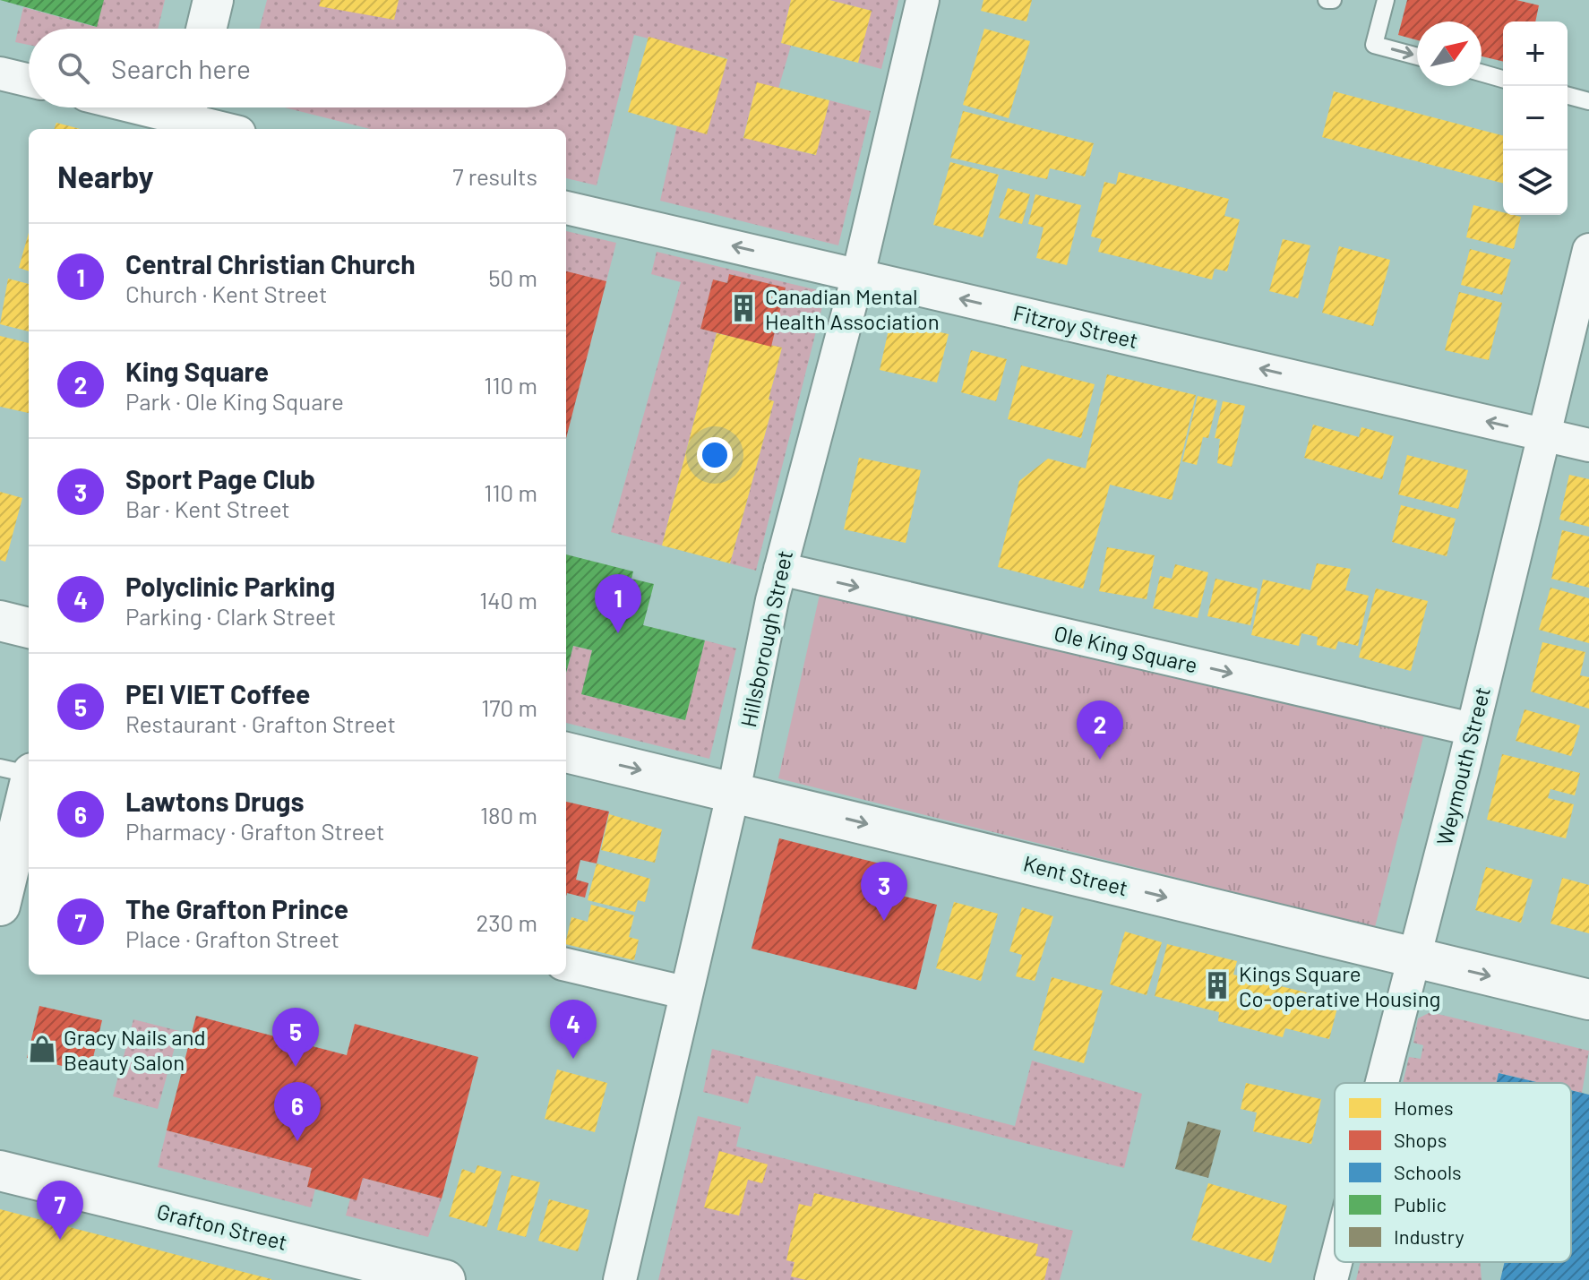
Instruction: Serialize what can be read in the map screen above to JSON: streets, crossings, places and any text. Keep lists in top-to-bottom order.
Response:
{
  "streets": {
    "street": [
      "Fitzroy Street",
      "Hillsborough Street",
      "Ole King Square",
      "Weymouth Street",
      "Kent Street",
      "Grafton Street"
    ]
  },
  "crossings": [
    ["Fitzroy Street", "Hillsborough Street"],
    ["Fitzroy Street", "Weymouth Street"],
    ["Hillsborough Street", "Ole King Square"],
    ["Hillsborough Street", "Kent Street"],
    ["Ole King Square", "Weymouth Street"],
    ["Weymouth Street", "Kent Street"]
  ],
  "one_way": ["Fitzroy Street", "Ole King Square", "Kent Street"],
  "places": {
    "building": ["Canadian Mental Health Association", "Kings Square Co-operative Housing"],
    "shop": ["Gracy Nails and Beauty Salon"]
  },
  "legend": [
    "Homes",
    "Shops",
    "Schools",
    "Public",
    "Industry"
  ],
  "north": "top right",
  "page": {
    "map_buttons": ["+", "−"],
    "search": "Search here",
    "heading": ["Nearby", "7 results"],
    "list": [
      {
        "mark": "1",
        "name": "Central Christian Church",
        "note": "Church · Kent Street",
        "value": "50 m"
      },
      {
        "mark": "2",
        "name": "King Square",
        "note": "Park · Ole King Square",
        "value": "110 m"
      },
      {
        "mark": "3",
        "name": "Sport Page Club",
        "note": "Bar · Kent Street",
        "value": "110 m"
      },
      {
        "mark": "4",
        "name": "Polyclinic Parking",
        "note": "Parking · Clark Street",
        "value": "140 m"
      },
      {
        "mark": "5",
        "name": "PEI VIET Coffee",
        "note": "Restaurant · Grafton Street",
        "value": "170 m"
      },
      {
        "mark": "6",
        "name": "Lawtons Drugs",
        "note": "Pharmacy · Grafton Street",
        "value": "180 m"
      },
      {
        "mark": "7",
        "name": "The Grafton Prince",
        "note": "Place · Grafton Street",
        "value": "230 m"
      }
    ],
    "pins": [
      "1",
      "2",
      "3",
      "4",
      "5",
      "6",
      "7"
    ]
  }
}
